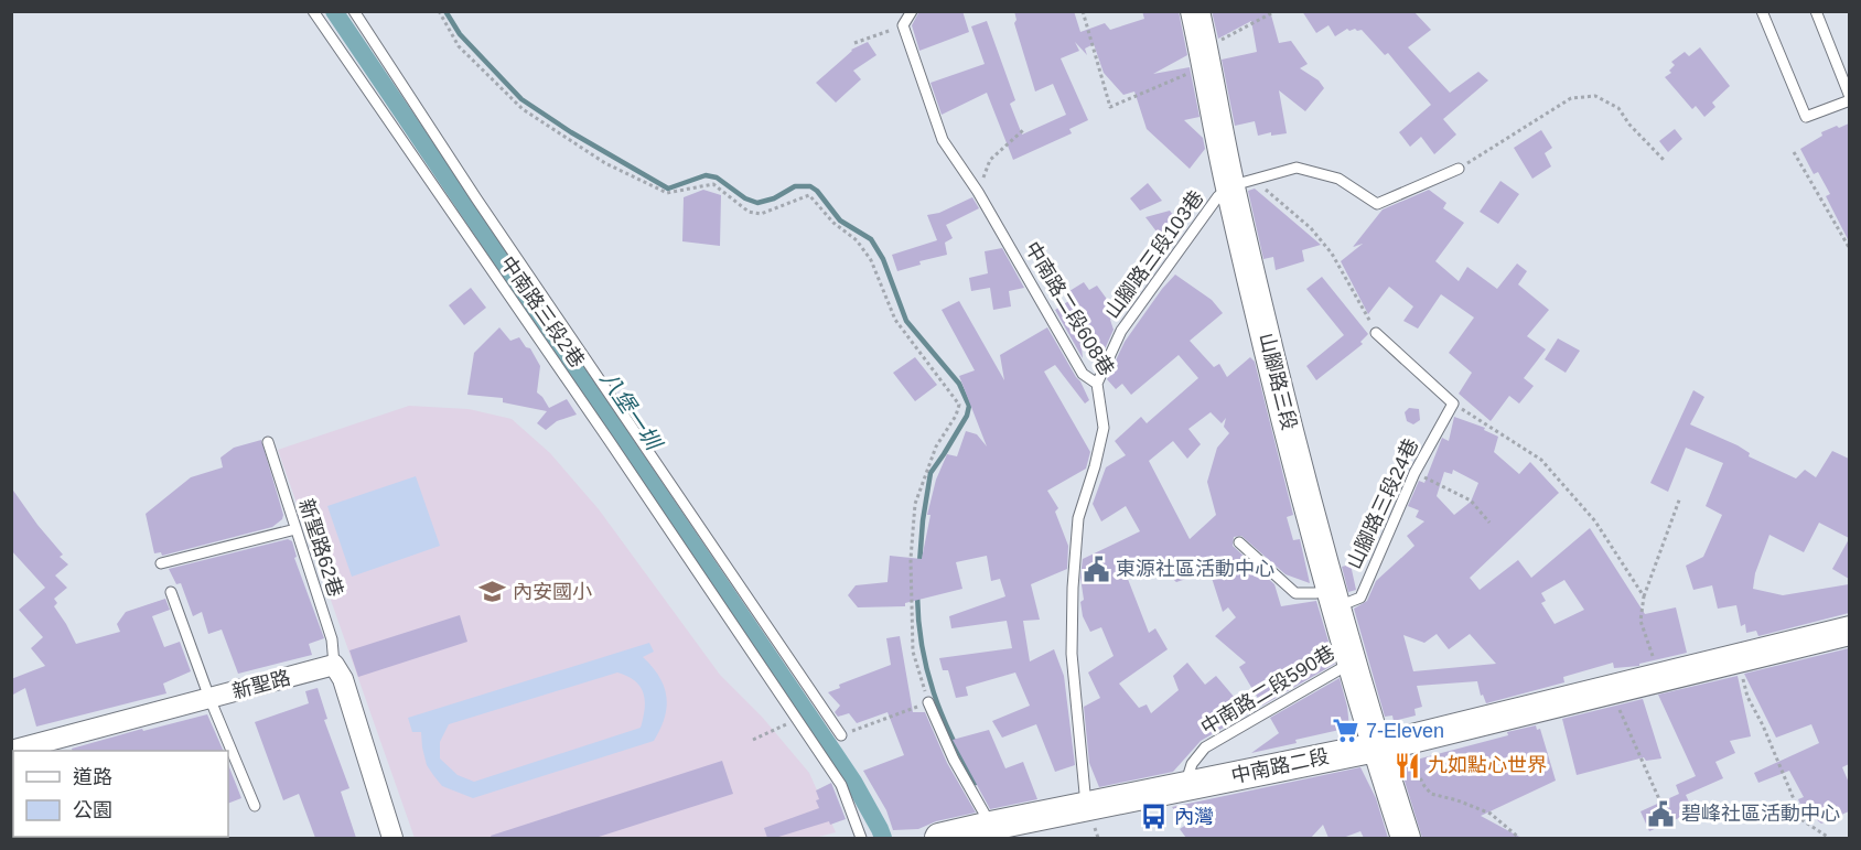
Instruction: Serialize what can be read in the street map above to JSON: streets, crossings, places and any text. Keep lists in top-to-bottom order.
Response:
{
  "streets": {
    "main road": ["山腳路三段", "中南路二段"],
    "street": ["新聖路"],
    "lane": [
      "山腳路三段103巷",
      "中南路二段608巷",
      "中南路三段2巷",
      "山腳路三段24巷",
      "新聖路62巷",
      "中南路二段590巷"
    ]
  },
  "crossings": [
    ["山腳路三段103巷", "中南路二段608巷"],
    ["山腳路三段103巷", "山腳路三段"],
    ["中南路二段608巷", "中南路二段"],
    ["山腳路三段", "山腳路三段24巷"],
    ["山腳路三段", "中南路二段590巷"],
    ["山腳路三段", "中南路二段"],
    ["新聖路62巷", "新聖路"],
    ["中南路二段590巷", "中南路二段"]
  ],
  "water": ["八堡一圳"],
  "places": {
    "public building": ["東源社區活動中心", "碧峰社區活動中心"],
    "school or university": ["內安國小"],
    "supermarket": ["7-Eleven"],
    "restaurant": ["九如點心世界"],
    "bus stop": ["內灣"]
  },
  "legend": ["道路", "公園"]
}
